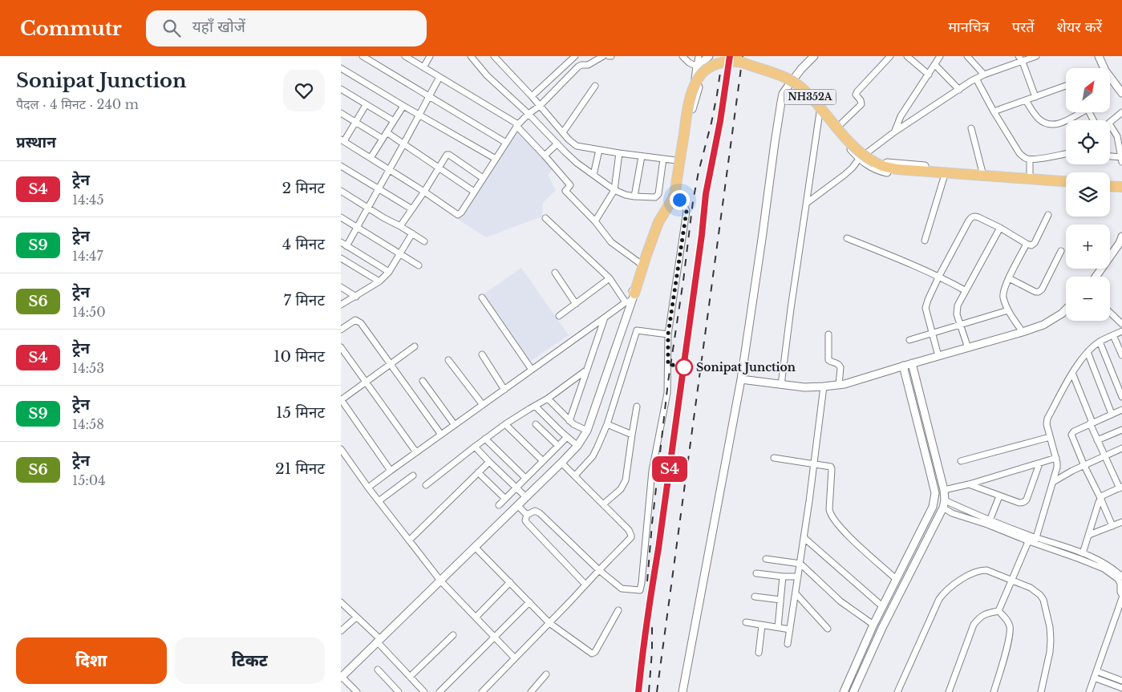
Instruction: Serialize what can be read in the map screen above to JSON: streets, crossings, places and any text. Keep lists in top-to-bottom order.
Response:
{
  "streets": {
    "highway": ["NH352A"]
  },
  "places": ["Sonipat Junction"],
  "north": "top right",
  "page": {
    "header": "Commutr",
    "search": "यहाँ खोजें",
    "nav": ["मानचित्र", "परतें", "शेयर करें"],
    "heading": [
      ["Sonipat Junction", "पैदल · 4 मिनट · 240 m"],
      "प्रस्थान"
    ],
    "on_map": "S4",
    "map_buttons": ["+", "−"],
    "list": [
      {
        "mark": "S4",
        "name": "ट्रेन",
        "note": "14:45",
        "value": "2 मिनट"
      },
      {
        "mark": "S9",
        "name": "ट्रेन",
        "note": "14:47",
        "value": "4 मिनट"
      },
      {
        "mark": "S6",
        "name": "ट्रेन",
        "note": "14:50",
        "value": "7 मिनट"
      },
      {
        "mark": "S4",
        "name": "ट्रेन",
        "note": "14:53",
        "value": "10 मिनट"
      },
      {
        "mark": "S9",
        "name": "ट्रेन",
        "note": "14:58",
        "value": "15 मिनट"
      },
      {
        "mark": "S6",
        "name": "ट्रेन",
        "note": "15:04",
        "value": "21 मिनट"
      }
    ],
    "buttons": ["दिशा", "टिकट"]
  }
}
